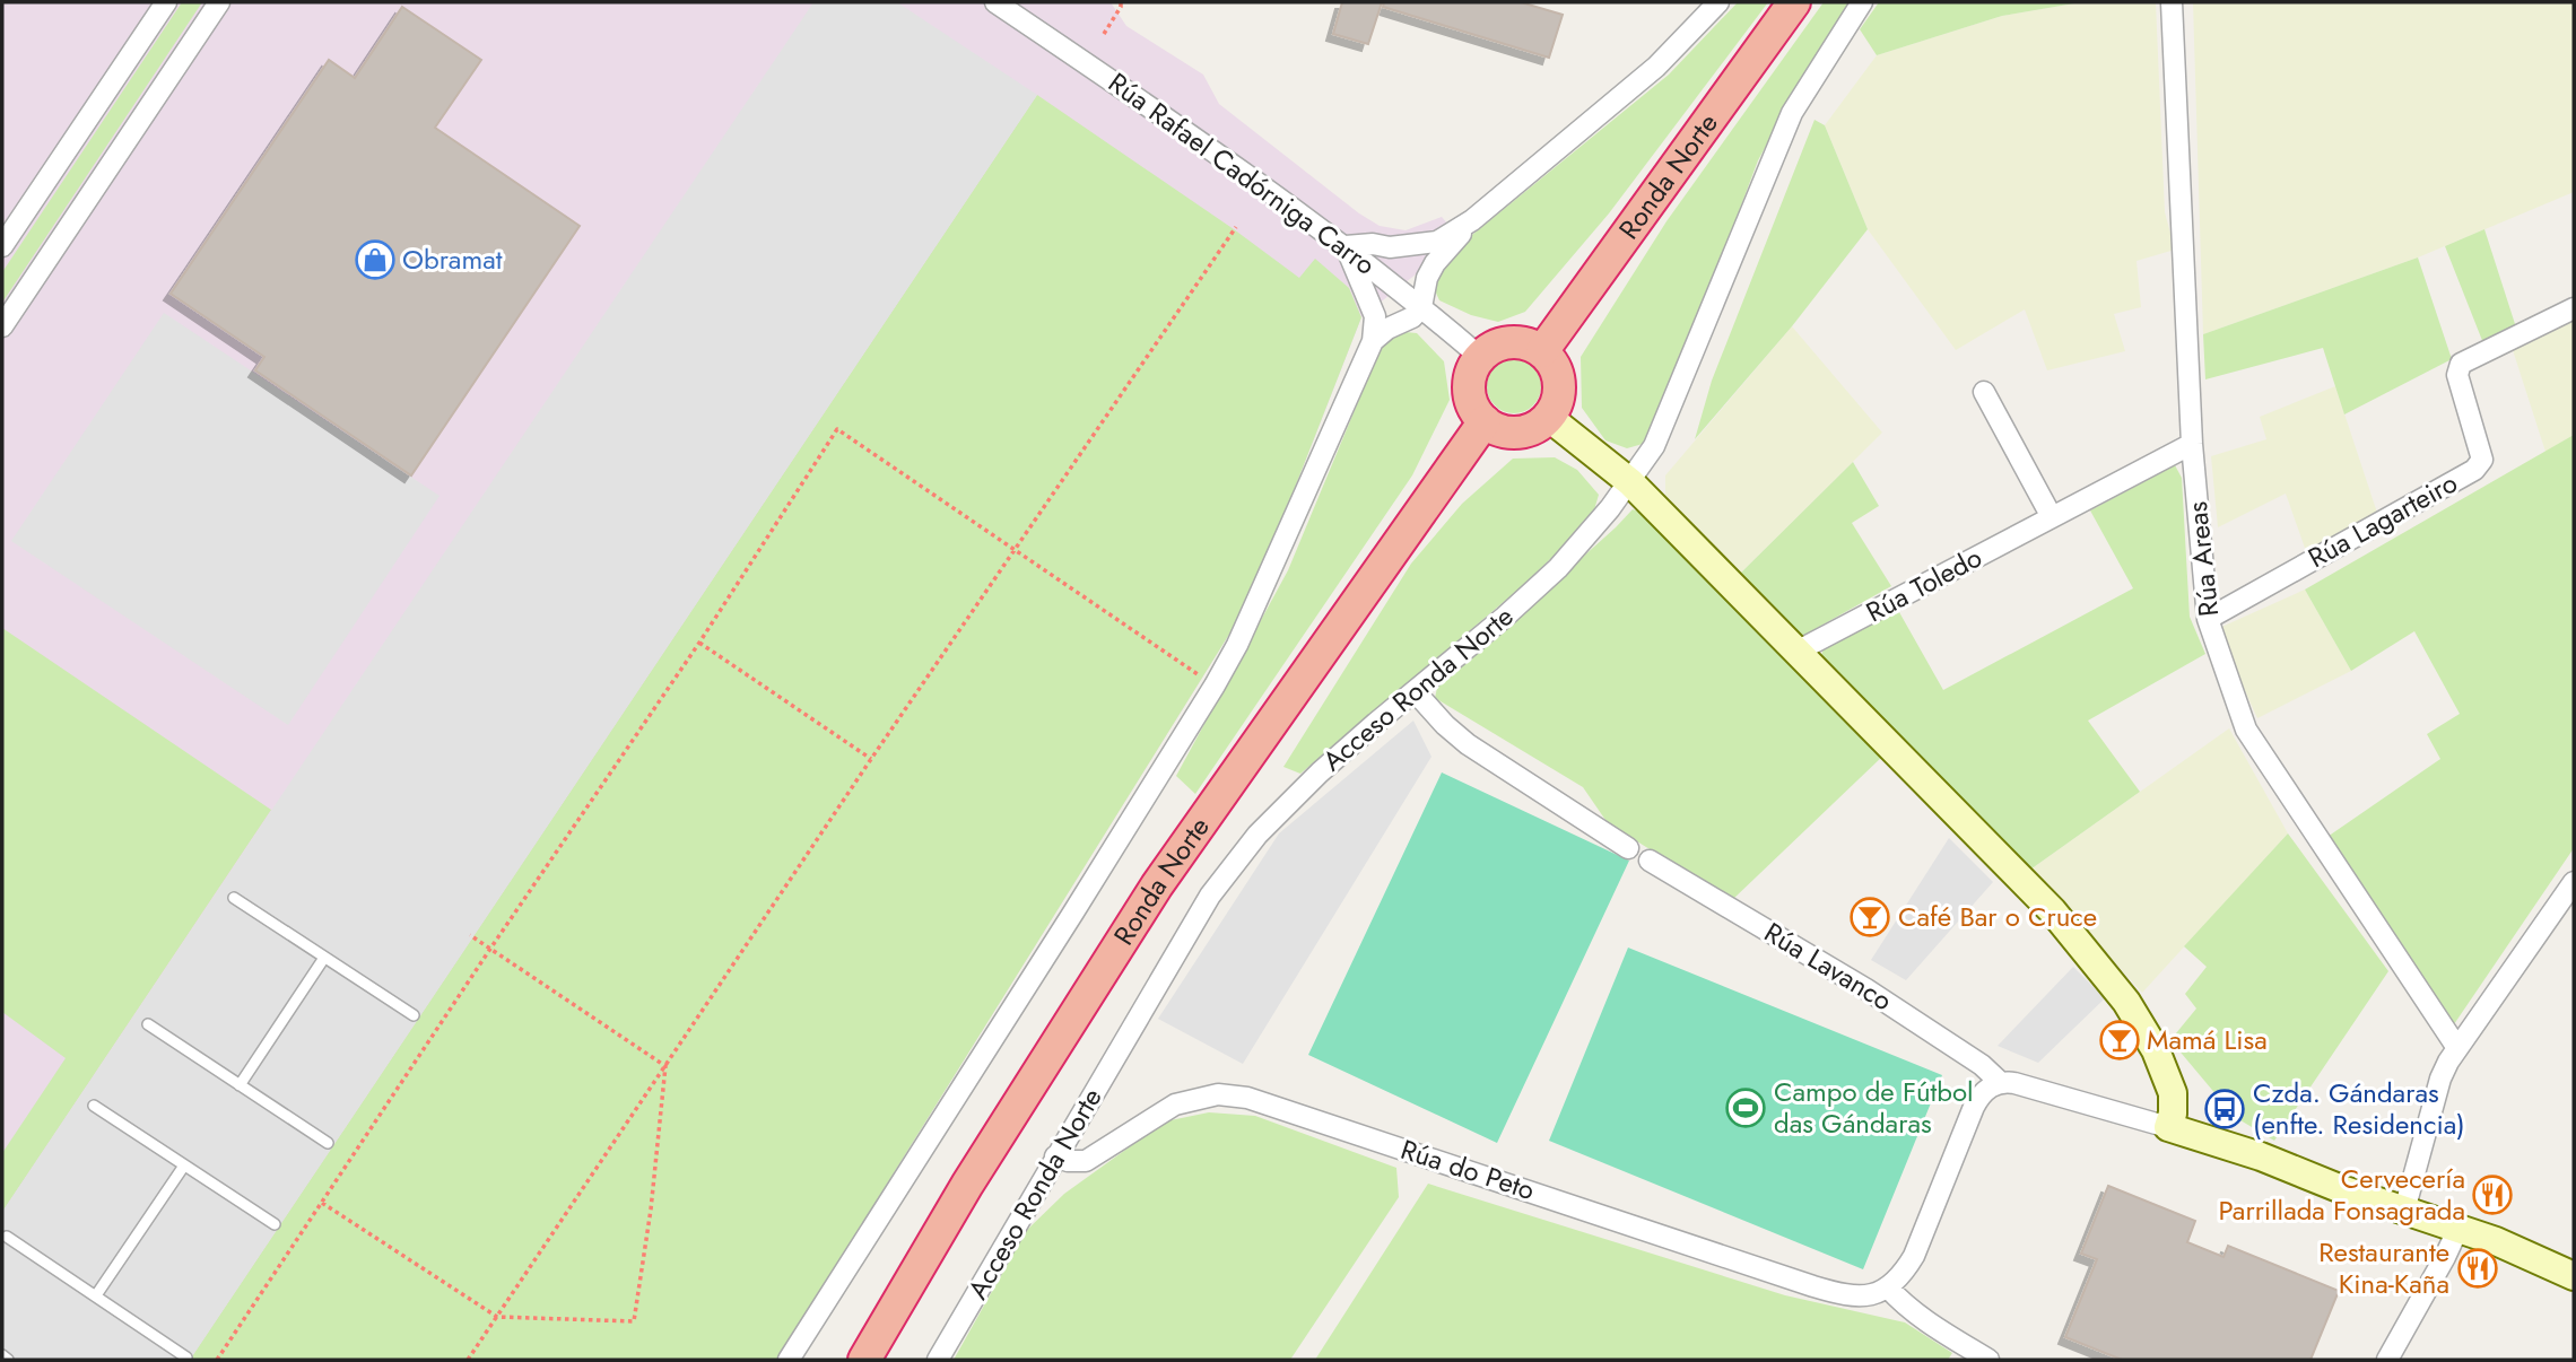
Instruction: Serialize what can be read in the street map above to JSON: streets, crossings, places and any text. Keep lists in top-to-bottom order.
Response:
{
  "streets": {
    "highway": ["Ronda Norte"],
    "street": [
      "Rúa Rafael Cadórniga Carro",
      "Rúa Lagarteiro",
      "Rúa Areas",
      "Rúa Toledo",
      "Acceso Ronda Norte",
      "Rúa Lavanco",
      "Rúa do Peto"
    ]
  },
  "crossings": [
    ["Rúa Rafael Cadórniga Carro", "Ronda Norte"],
    ["Rúa Lagarteiro", "Rúa Areas"],
    ["Rúa Areas", "Rúa Toledo"],
    ["Acceso Ronda Norte", "Rúa do Peto"]
  ],
  "places": {
    "shop": ["Obramat"],
    "bar": ["Café Bar o Cruce", "Mamá Lisa"],
    "sports": ["Campo de Fútbol das Gándaras"],
    "bus stop": ["Czda. Gándaras (enfte. Residencia)"],
    "restaurant": ["Cervecería Parrillada Fonsagrada", "Restaurante Kina-Kaña"]
  }
}
